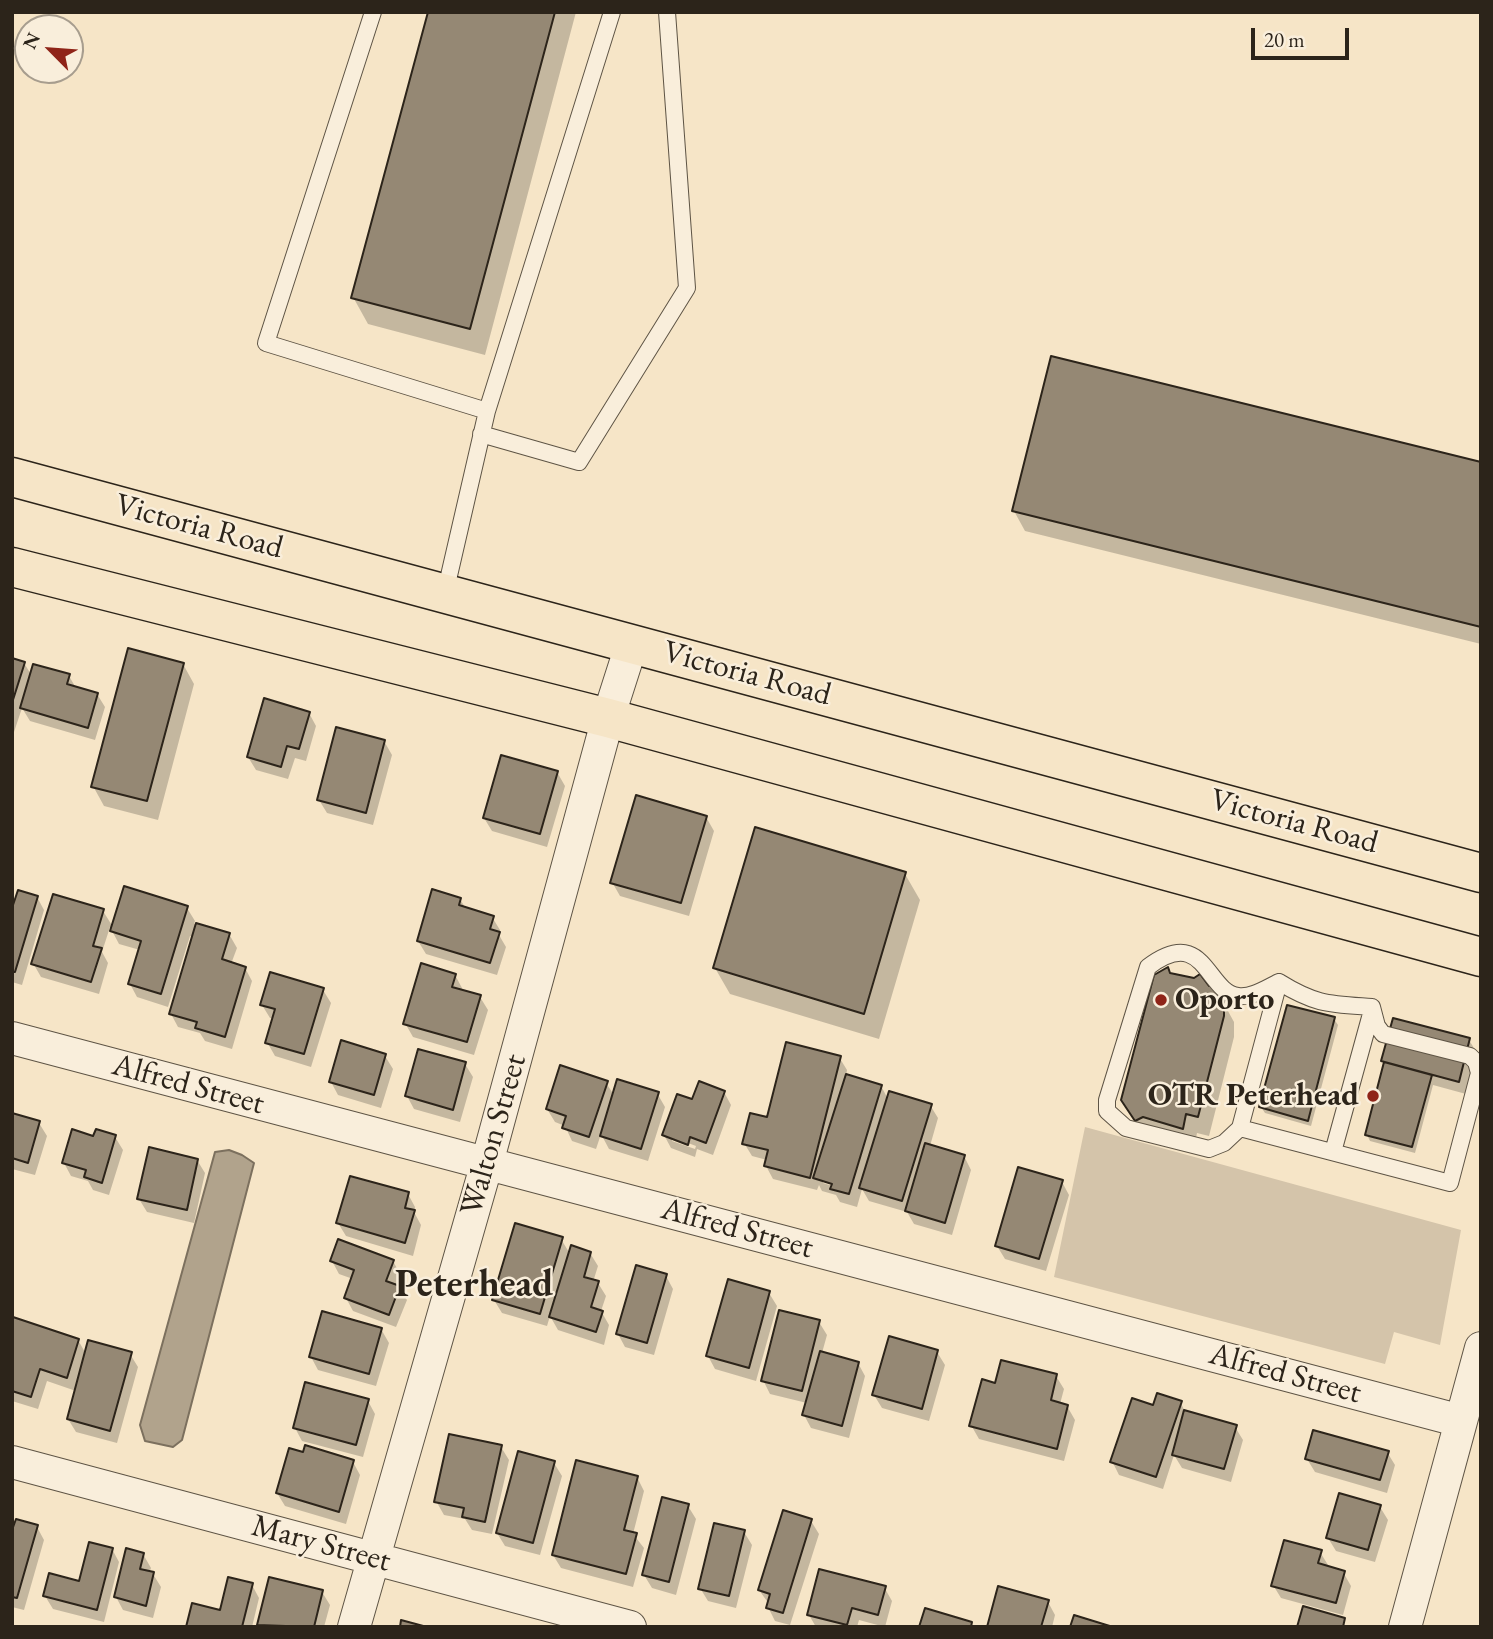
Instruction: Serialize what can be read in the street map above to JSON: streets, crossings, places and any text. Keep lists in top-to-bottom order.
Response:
{
  "streets": {
    "highway": ["Victoria Road"],
    "street": ["Alfred Street", "Walton Street", "Mary Street"]
  },
  "crossings": [
    ["Victoria Road", "Walton Street"],
    ["Alfred Street", "Walton Street"],
    ["Walton Street", "Mary Street"]
  ],
  "districts": ["Peterhead"],
  "places": ["Oporto", "OTR Peterhead"],
  "scale_bar": "20 m",
  "north": "top left"
}
